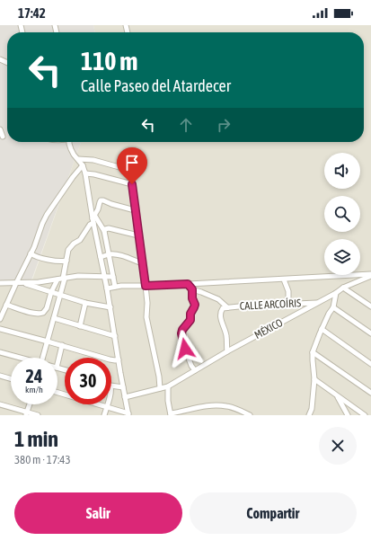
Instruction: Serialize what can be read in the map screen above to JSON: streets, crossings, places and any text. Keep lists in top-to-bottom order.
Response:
{
  "streets": {
    "street": ["CALLE ARCOÍRIS", "MÉXICO"]
  },
  "crossings": [
    ["CALLE ARCOÍRIS", "MÉXICO"]
  ],
  "page": {
    "status": "17:42",
    "turn": ["110 m", "Calle Paseo del Atardecer"],
    "speed": "24 km/h",
    "limit": "30",
    "heading": ["1 min", "380 m · 17:43"],
    "buttons": ["Salir", "Compartir"]
  }
}
